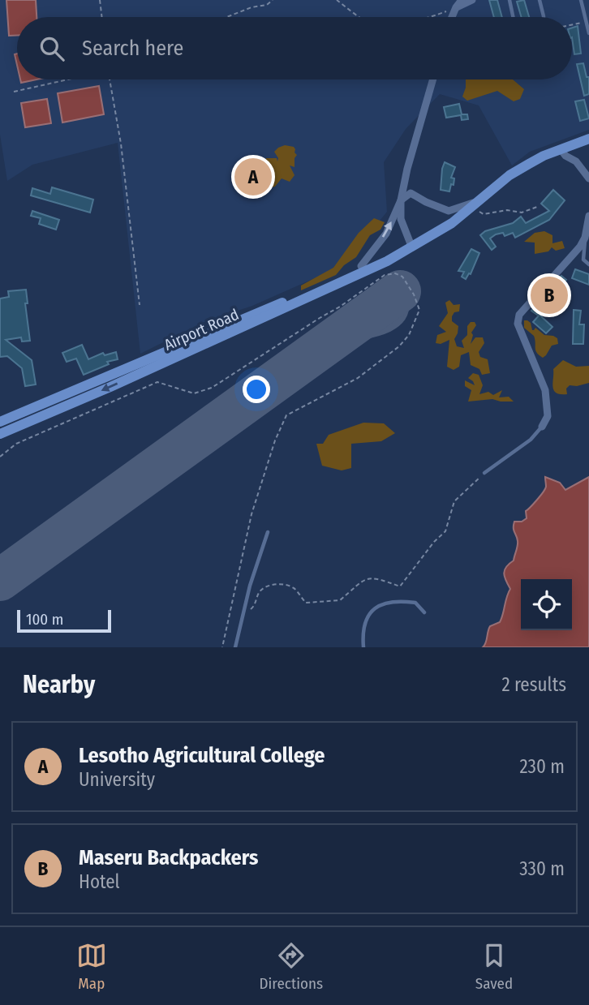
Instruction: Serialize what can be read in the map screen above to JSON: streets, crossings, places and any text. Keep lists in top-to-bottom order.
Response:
{
  "streets": {
    "main road": ["Airport Road"]
  },
  "scale_bar": "100 m",
  "page": {
    "search": "Search here",
    "pins": ["A", "B"],
    "scale": "100 m",
    "heading": ["Nearby", "2 results"],
    "list": [
      {
        "mark": "A",
        "name": "Lesotho Agricultural College",
        "note": "University",
        "value": "230 m"
      },
      {
        "mark": "B",
        "name": "Maseru Backpackers",
        "note": "Hotel",
        "value": "330 m"
      }
    ],
    "nav": ["Map", "Directions", "Saved"]
  }
}
